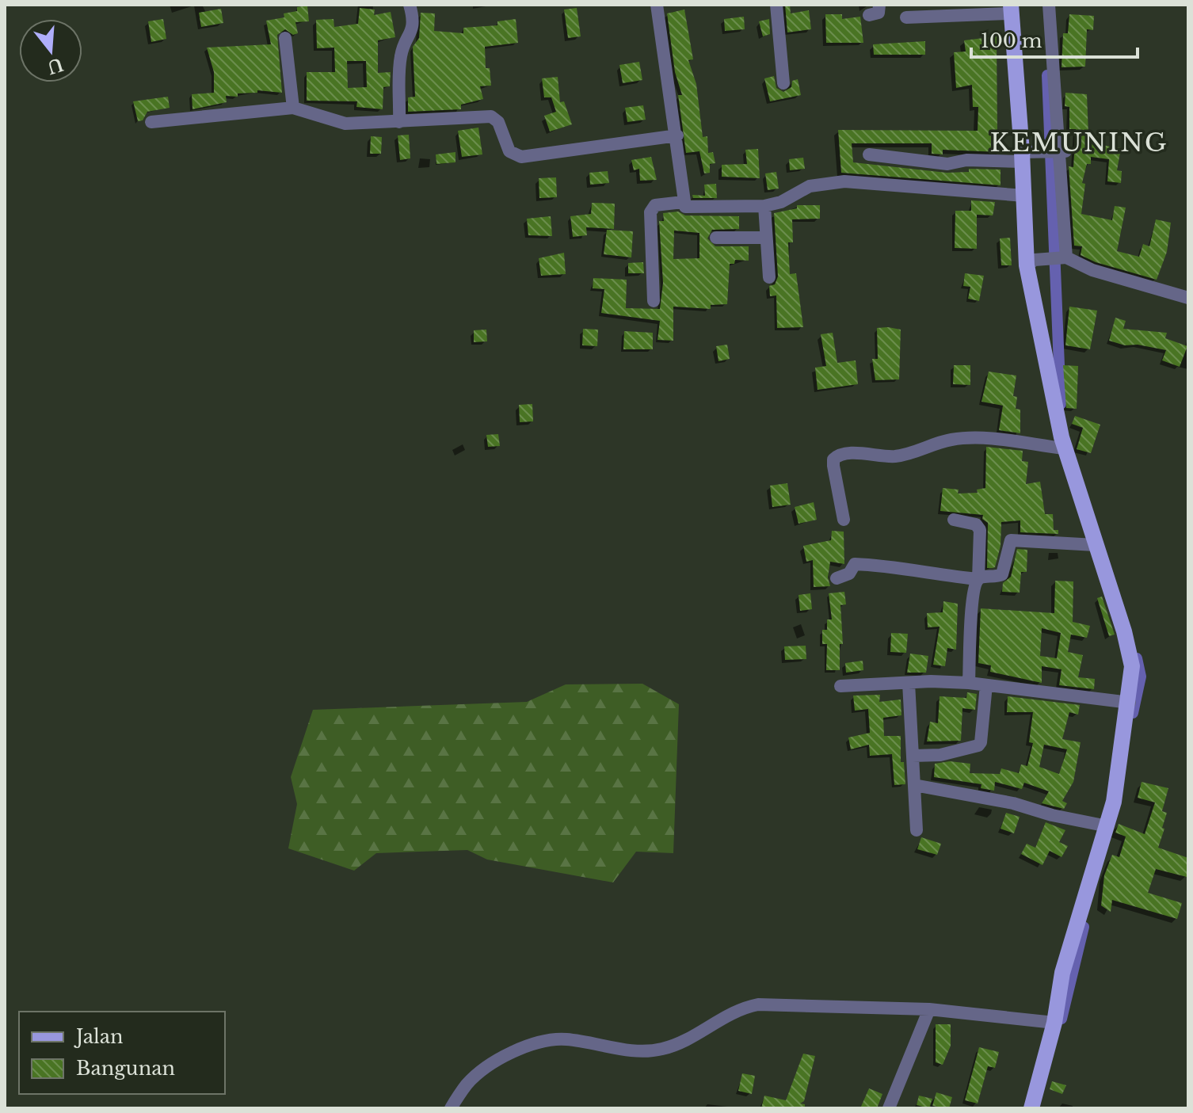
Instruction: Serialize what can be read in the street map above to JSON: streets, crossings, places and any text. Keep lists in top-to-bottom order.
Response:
{
  "districts": ["KEMUNING"],
  "legend": ["Jalan", "Bangunan"],
  "scale_bar": "100 m",
  "north": "bottom"
}
